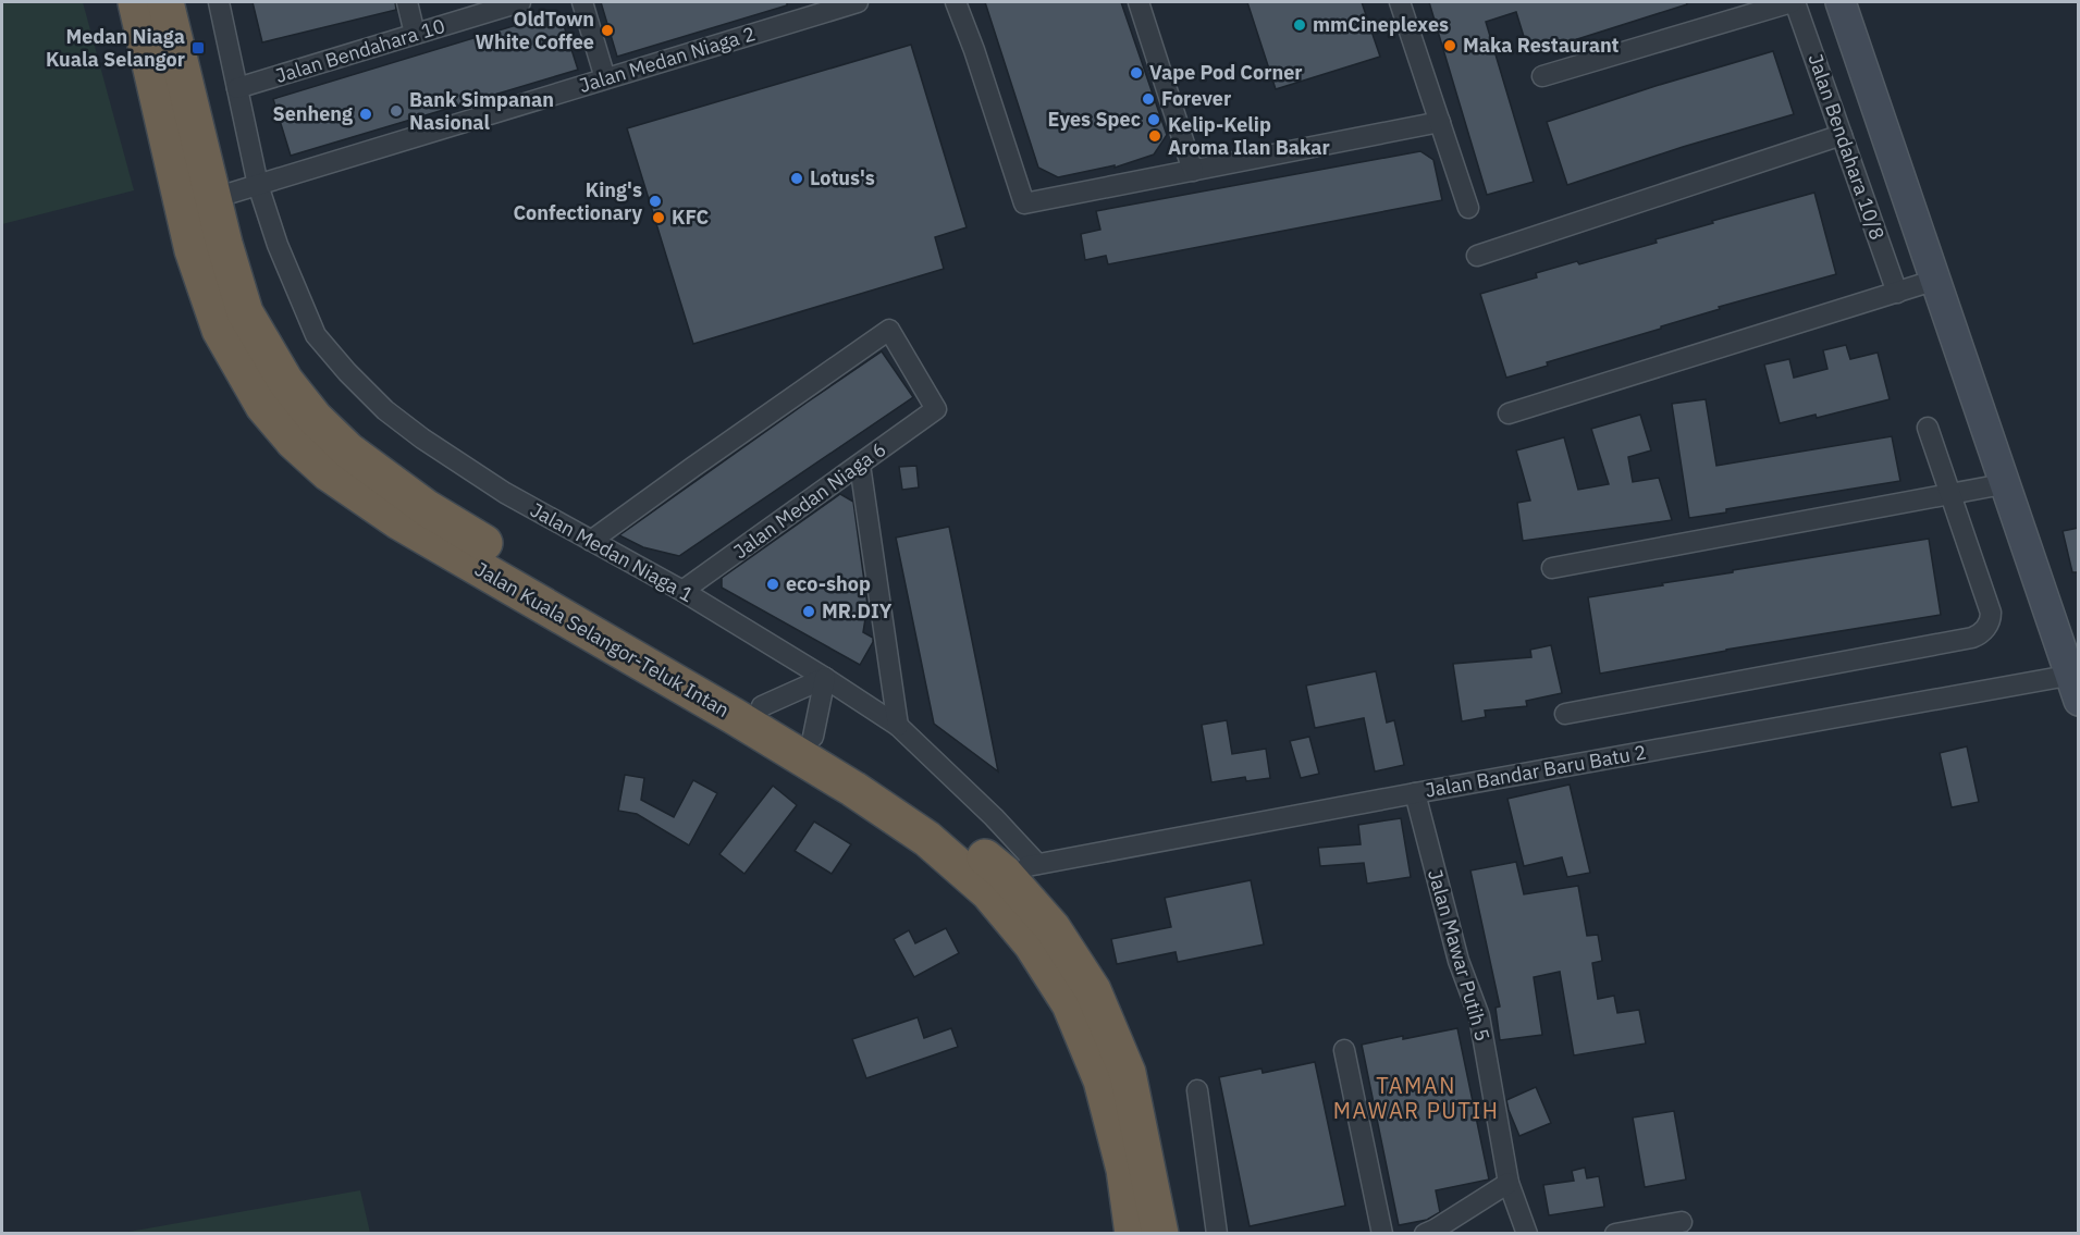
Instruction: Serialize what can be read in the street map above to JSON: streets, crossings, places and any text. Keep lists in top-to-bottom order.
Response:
{
  "streets": {
    "highway": ["Jalan Kuala Selangor-Teluk Intan"],
    "street": [
      "Jalan Bendahara 10",
      "Jalan Medan Niaga 2",
      "Jalan Bendahara 10/8",
      "Jalan Medan Niaga 6",
      "Jalan Medan Niaga 1",
      "Jalan Bandar Baru Batu 2",
      "Jalan Mawar Putih 5"
    ]
  },
  "crossings": [
    ["Jalan Bendahara 10", "Jalan Medan Niaga 1"],
    ["Jalan Medan Niaga 2", "Jalan Medan Niaga 1"],
    ["Jalan Medan Niaga 2", "Jalan Kuala Selangor-Teluk Intan"],
    ["Jalan Medan Niaga 6", "Jalan Medan Niaga 1"],
    ["Jalan Medan Niaga 1", "Jalan Bandar Baru Batu 2"],
    ["Jalan Kuala Selangor-Teluk Intan", "Jalan Bandar Baru Batu 2"],
    ["Jalan Bandar Baru Batu 2", "Jalan Mawar Putih 5"]
  ],
  "districts": ["TAMAN MAWAR PUTIH"],
  "places": {
    "other": [
      "mmCineplexes",
      "OldTown White Coffee",
      "Maka Restaurant",
      "Vape Pod Corner",
      "Forever",
      "Bank Simpanan Nasional",
      "Senheng",
      "Eyes Spec",
      "Kelip-Kelip Aroma Ilan Bakar",
      "Lotus's",
      "King's Confectionary",
      "KFC",
      "eco-shop",
      "MR.DIY"
    ],
    "transit": ["Medan Niaga Kuala Selangor"]
  }
}
